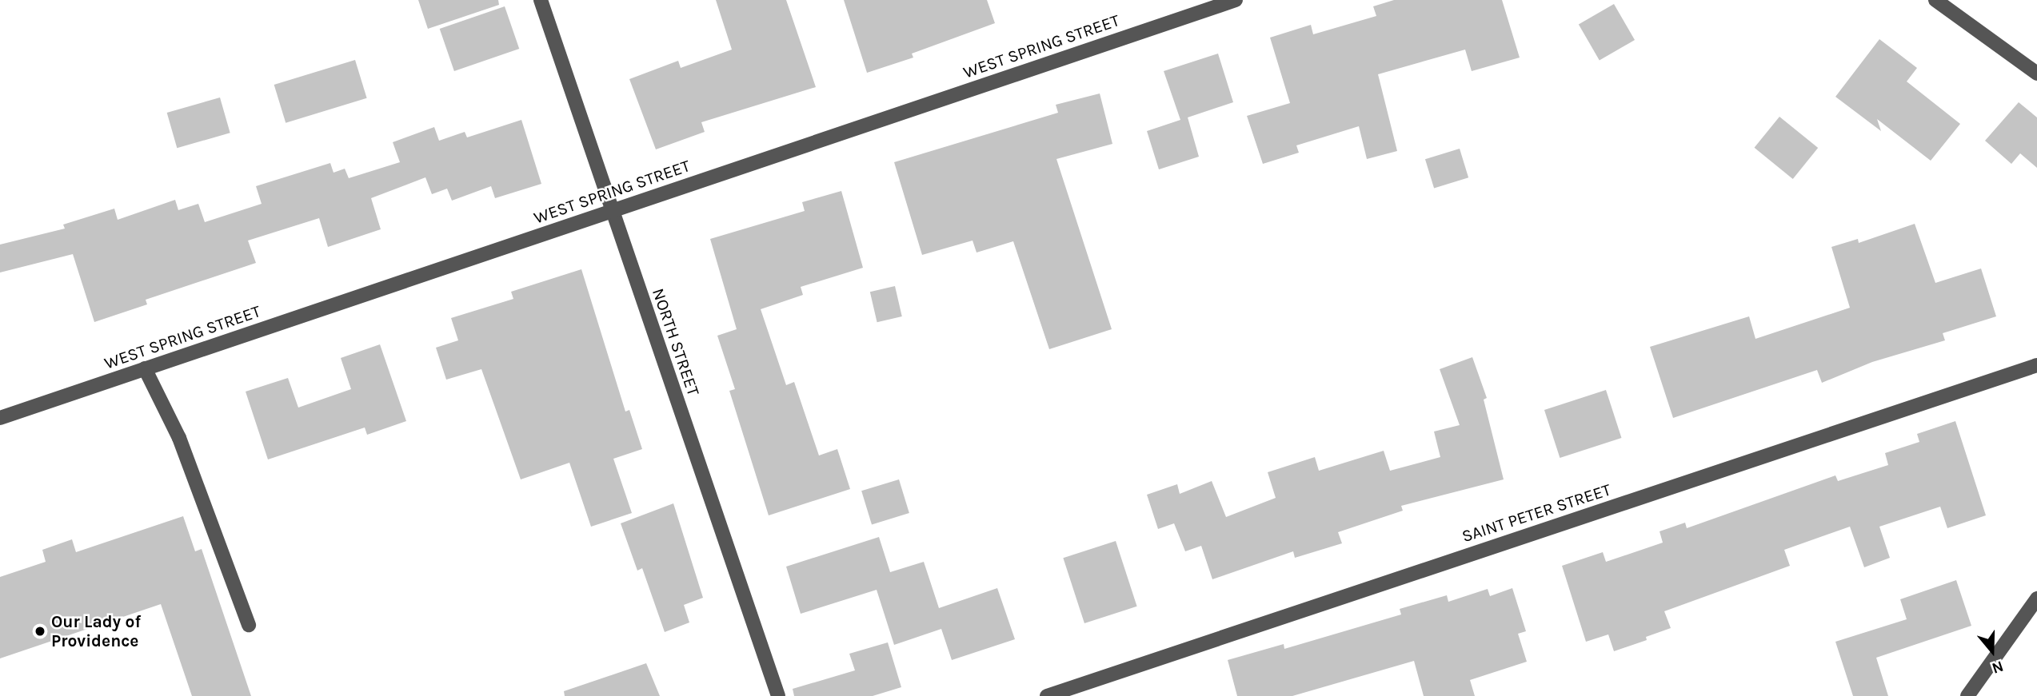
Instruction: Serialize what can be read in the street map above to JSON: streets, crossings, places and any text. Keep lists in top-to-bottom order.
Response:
{
  "streets": {
    "street": ["WEST SPRING STREET", "NORTH STREET", "SAINT PETER STREET"]
  },
  "crossings": [
    ["WEST SPRING STREET", "NORTH STREET"]
  ],
  "places": ["Our Lady of Providence"],
  "north": "bottom"
}
